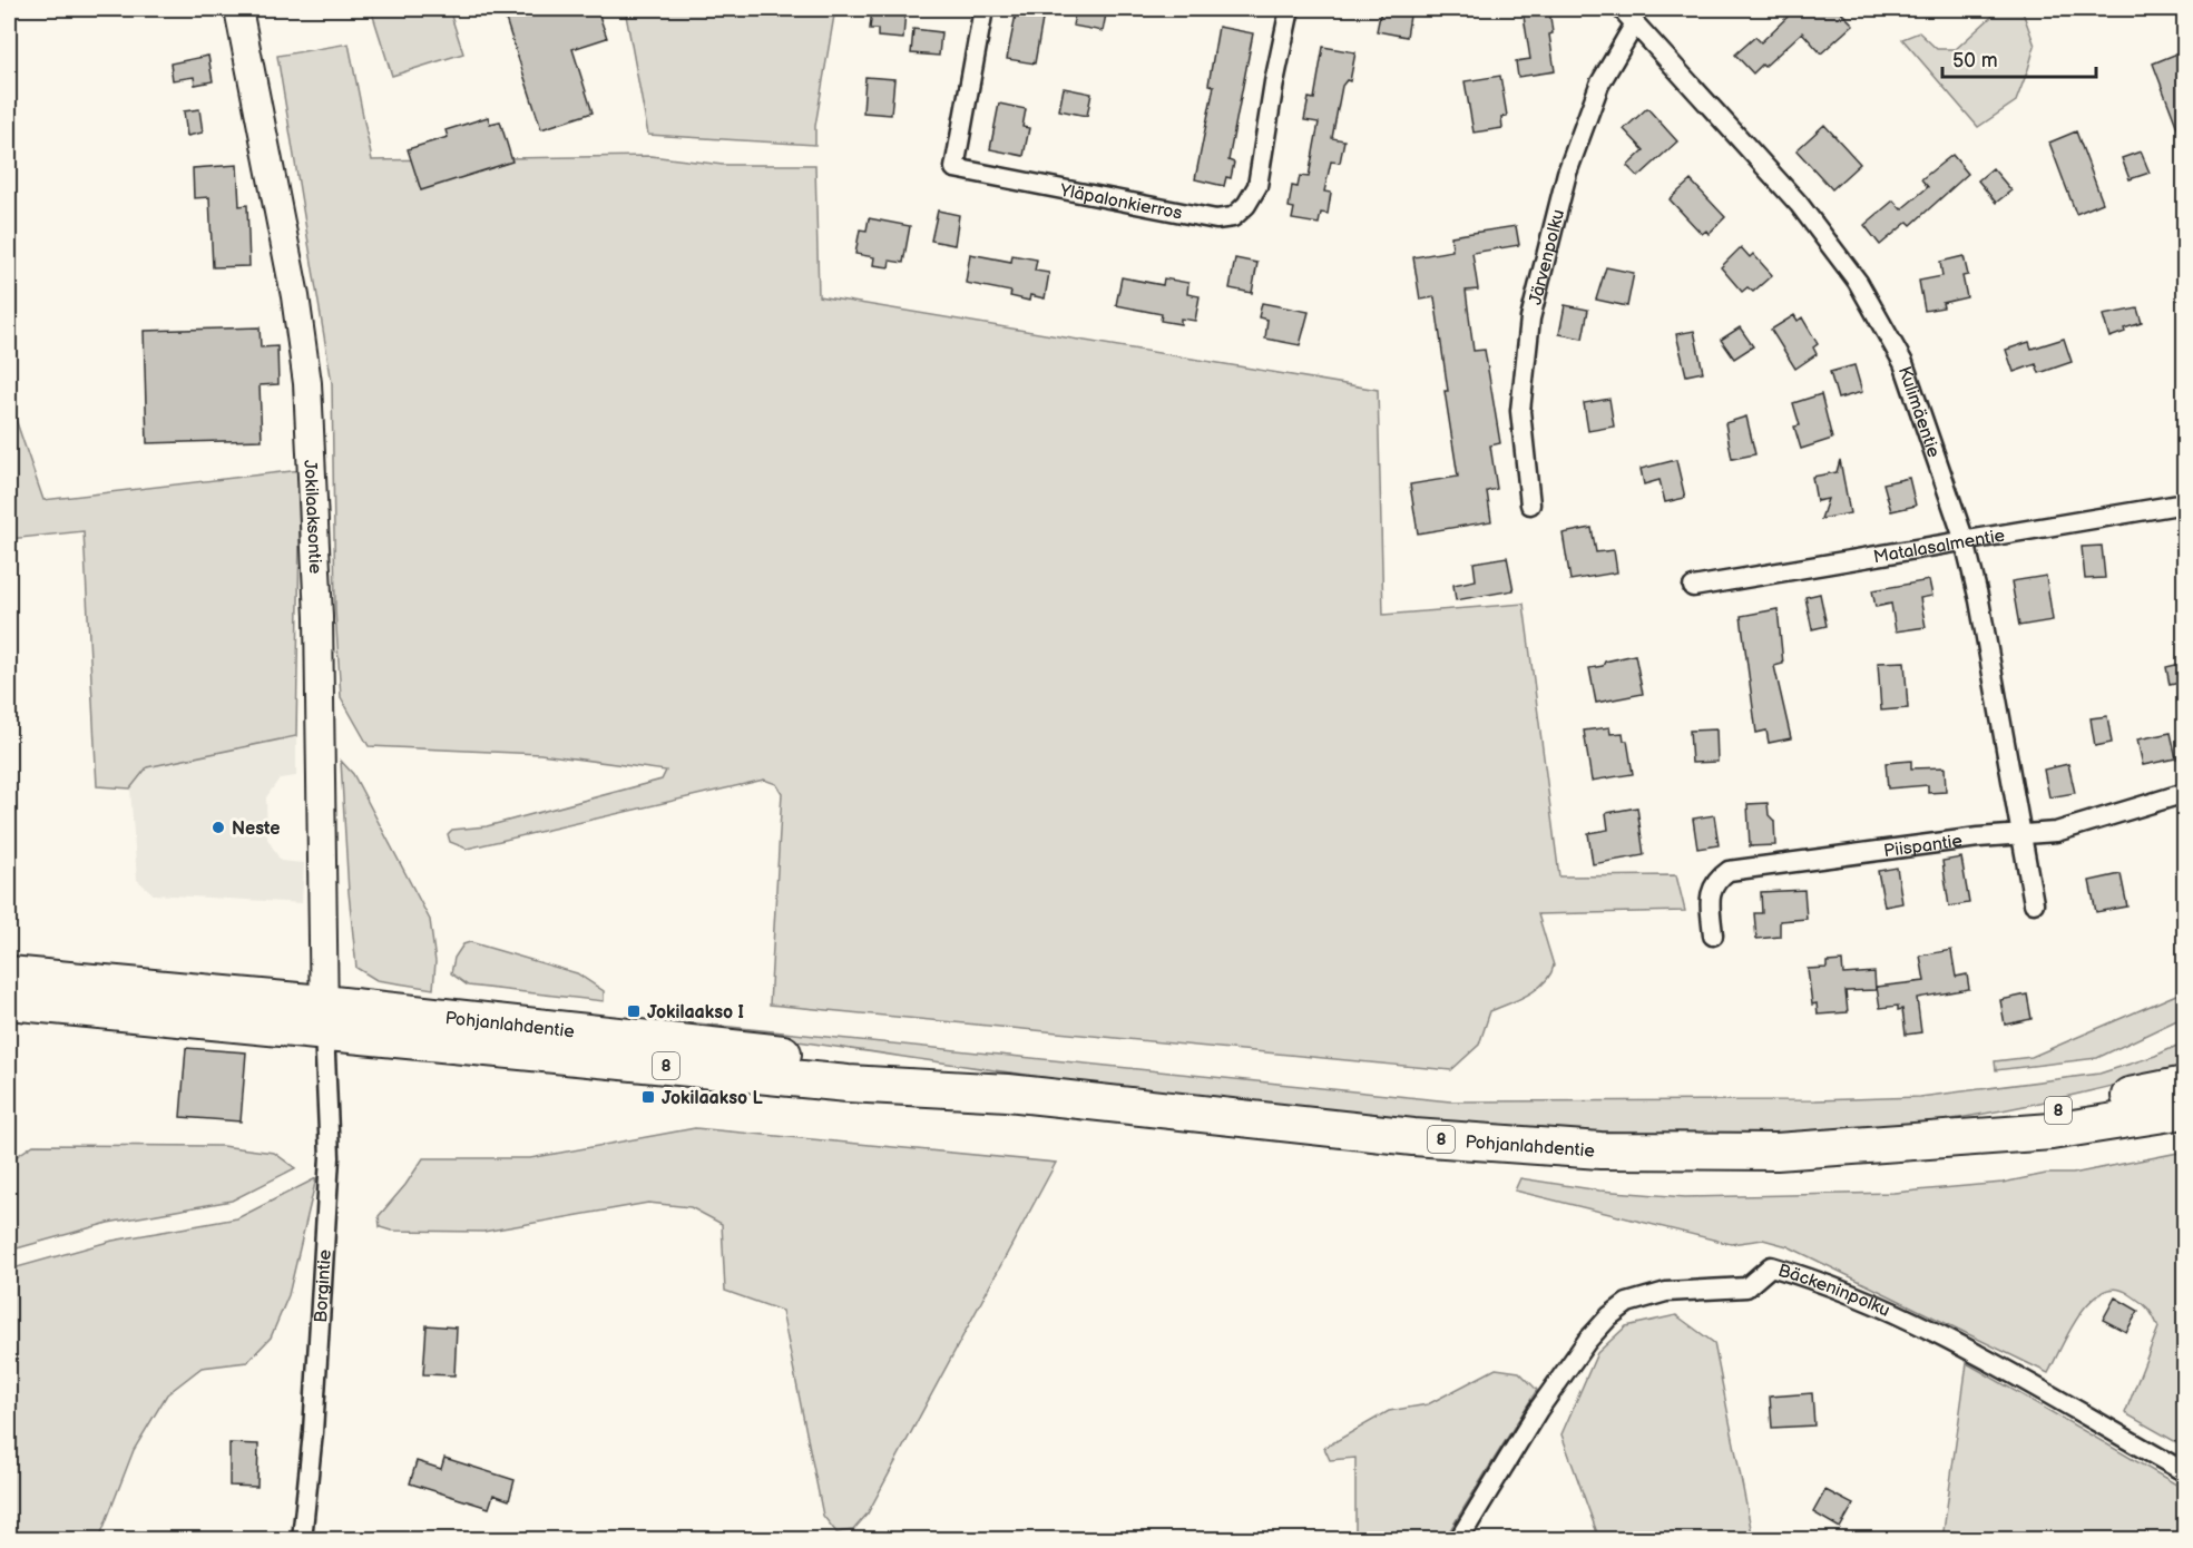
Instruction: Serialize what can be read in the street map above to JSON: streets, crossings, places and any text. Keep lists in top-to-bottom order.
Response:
{
  "streets": {
    "highway": ["Pohjanlahdentie", "8"],
    "street": [
      "Yläpalonkierros",
      "Järvenpolku",
      "Kulimäentie",
      "Jokilaaksontie",
      "Matalasalmentie",
      "Piispantie",
      "Borgintie",
      "Bäckeninpolku"
    ]
  },
  "crossings": [
    ["Järvenpolku", "Kulimäentie"],
    ["Kulimäentie", "Matalasalmentie"],
    ["Kulimäentie", "Piispantie"],
    ["Jokilaaksontie", "Pohjanlahdentie"],
    ["Jokilaaksontie", "Borgintie"],
    ["Pohjanlahdentie", "Borgintie"]
  ],
  "places": {
    "other": ["Neste"],
    "transit": ["Jokilaakso I", "Jokilaakso L"]
  },
  "scale_bar": "50 m"
}
